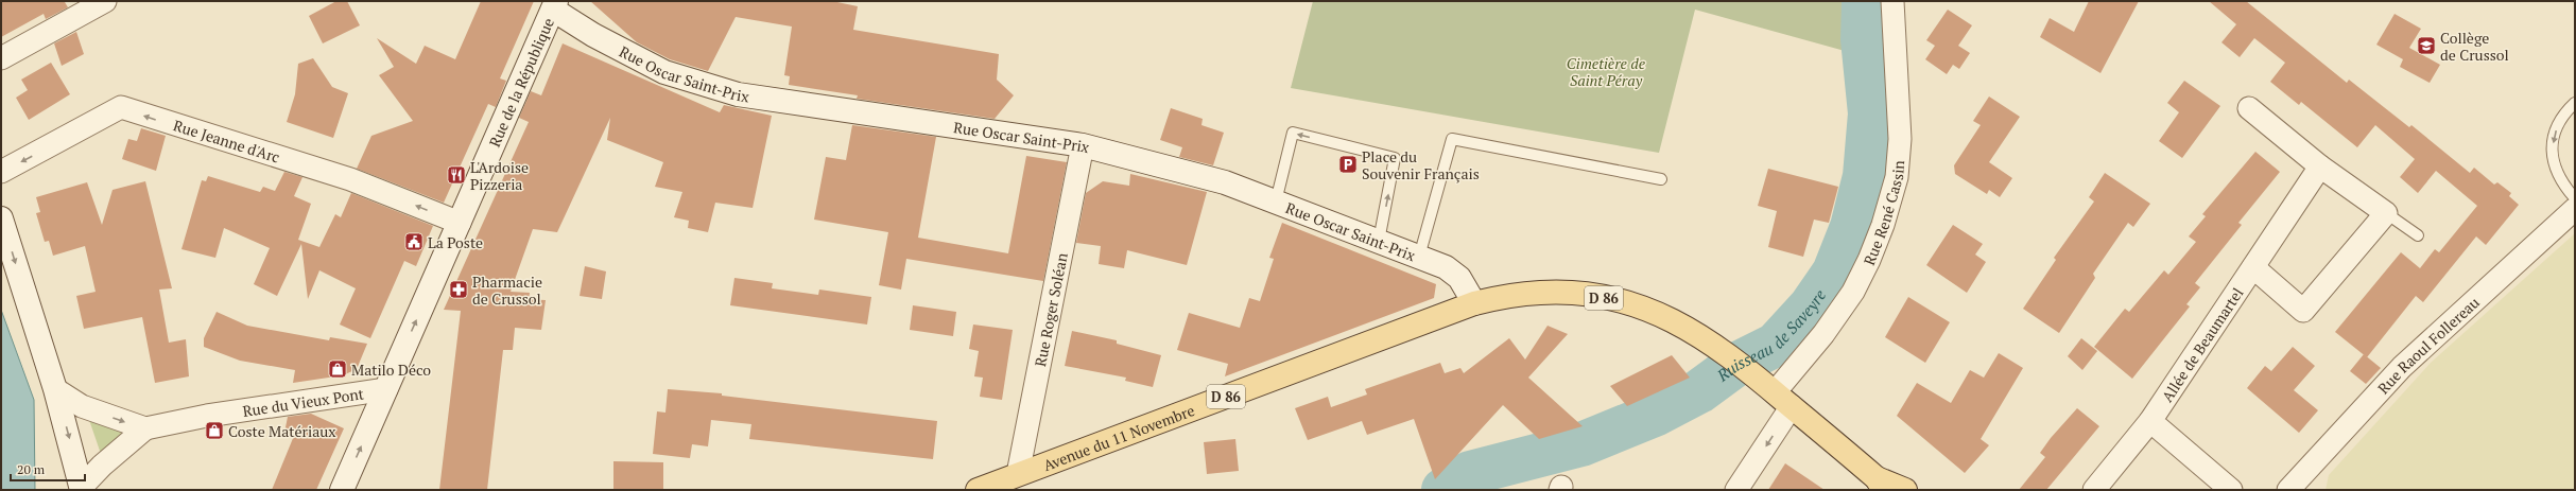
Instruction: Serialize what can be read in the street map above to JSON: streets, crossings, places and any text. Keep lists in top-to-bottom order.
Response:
{
  "streets": {
    "main road": ["D 86", "Avenue du 11 Novembre"],
    "street": [
      "Rue Oscar Saint-Prix",
      "Rue de la République",
      "Rue Jeanne d'Arc",
      "Rue René Cassin",
      "Rue Roger Soléan",
      "Allée de Beaumartel",
      "Rue Raoul Follereau",
      "Rue du Vieux Pont"
    ]
  },
  "crossings": [
    ["Rue Oscar Saint-Prix", "Rue de la République"],
    ["Rue Oscar Saint-Prix", "D 86"],
    ["Rue Oscar Saint-Prix", "Rue Roger Soléan"],
    ["Rue Oscar Saint-Prix", "Avenue du 11 Novembre"],
    ["Rue de la République", "Rue Jeanne d'Arc"],
    ["Rue de la République", "Rue du Vieux Pont"],
    ["Rue René Cassin", "D 86"],
    ["D 86", "Avenue du 11 Novembre"],
    ["Rue Roger Soléan", "Avenue du 11 Novembre"]
  ],
  "one_way": ["Rue de la République", "Rue Jeanne d'Arc"],
  "water": ["Ruisseau de Saveyre"],
  "parks": ["Cimetière de Saint Péray"],
  "places": {
    "school or university": ["Collège de Crussol"],
    "parking": ["Place du Souvenir Français"],
    "restaurant": ["L'Ardoise Pizzeria"],
    "public building": ["La Poste"],
    "pharmacy": ["Pharmacie de Crussol"],
    "shop": ["Matilo Déco", "Coste Matériaux"]
  },
  "scale_bar": "20 m"
}
